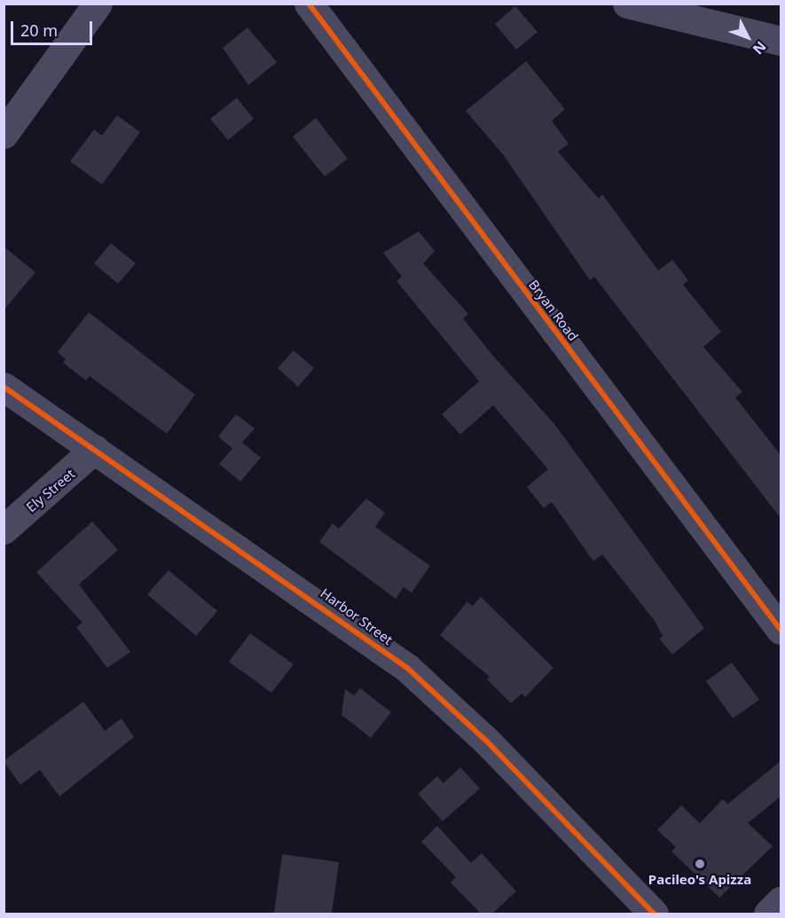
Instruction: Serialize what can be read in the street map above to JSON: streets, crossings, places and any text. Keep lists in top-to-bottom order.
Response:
{
  "streets": {
    "street": ["Bryan Road", "Ely Street", "Harbor Street"]
  },
  "crossings": [
    ["Ely Street", "Harbor Street"]
  ],
  "places": ["Pacileo's Apizza"],
  "scale_bar": "20 m",
  "north": "bottom right"
}
